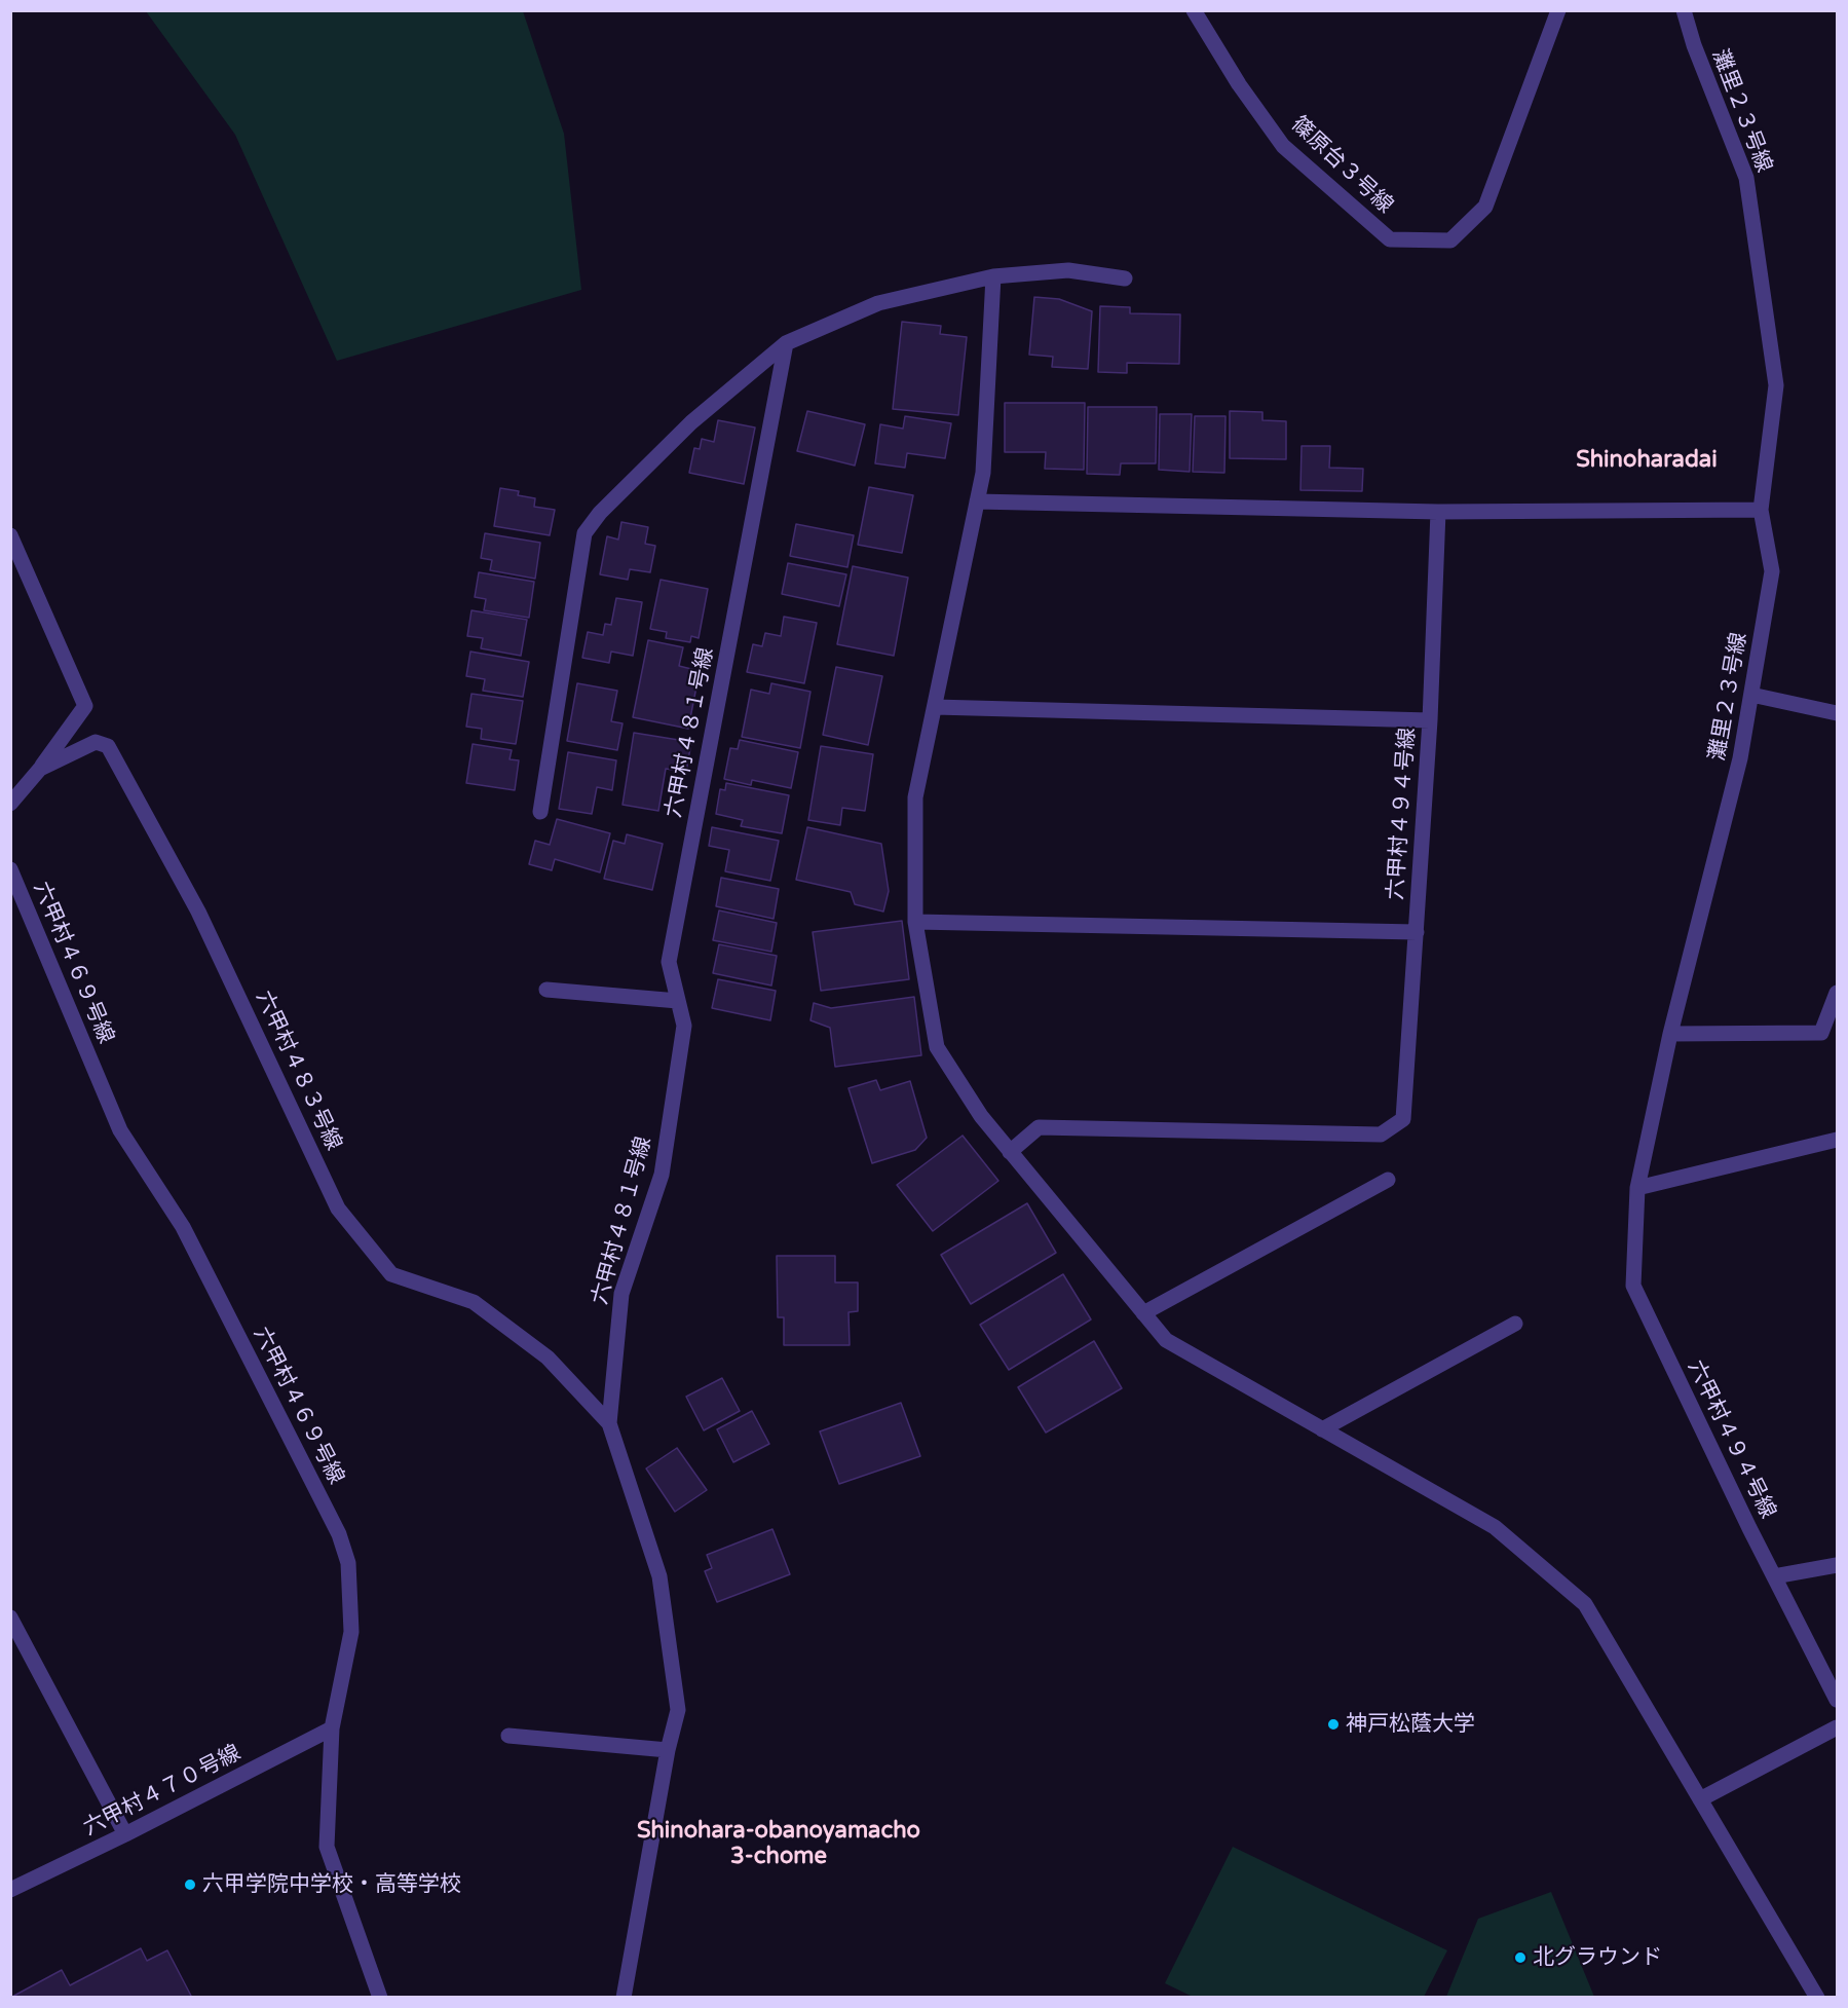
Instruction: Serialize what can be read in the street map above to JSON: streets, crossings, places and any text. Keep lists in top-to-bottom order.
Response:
{
  "streets": {
    "street": [
      "灘里２３号線",
      "篠原台３号線",
      "六甲村４８１号線",
      "六甲村４９４号線",
      "六甲村４６９号線",
      "六甲村４８３号線",
      "六甲村４７０号線"
    ]
  },
  "crossings": [
    ["灘里２３号線", "六甲村４９４号線"],
    ["六甲村４８１号線", "六甲村４８３号線"],
    ["六甲村４６９号線", "六甲村４７０号線"]
  ],
  "districts": ["Shinoharadai", "Shinohara-obanoyamacho 3-chome"],
  "places": ["神戸松蔭大学", "六甲学院中学校・高等学校", "北グラウンド"]
}
